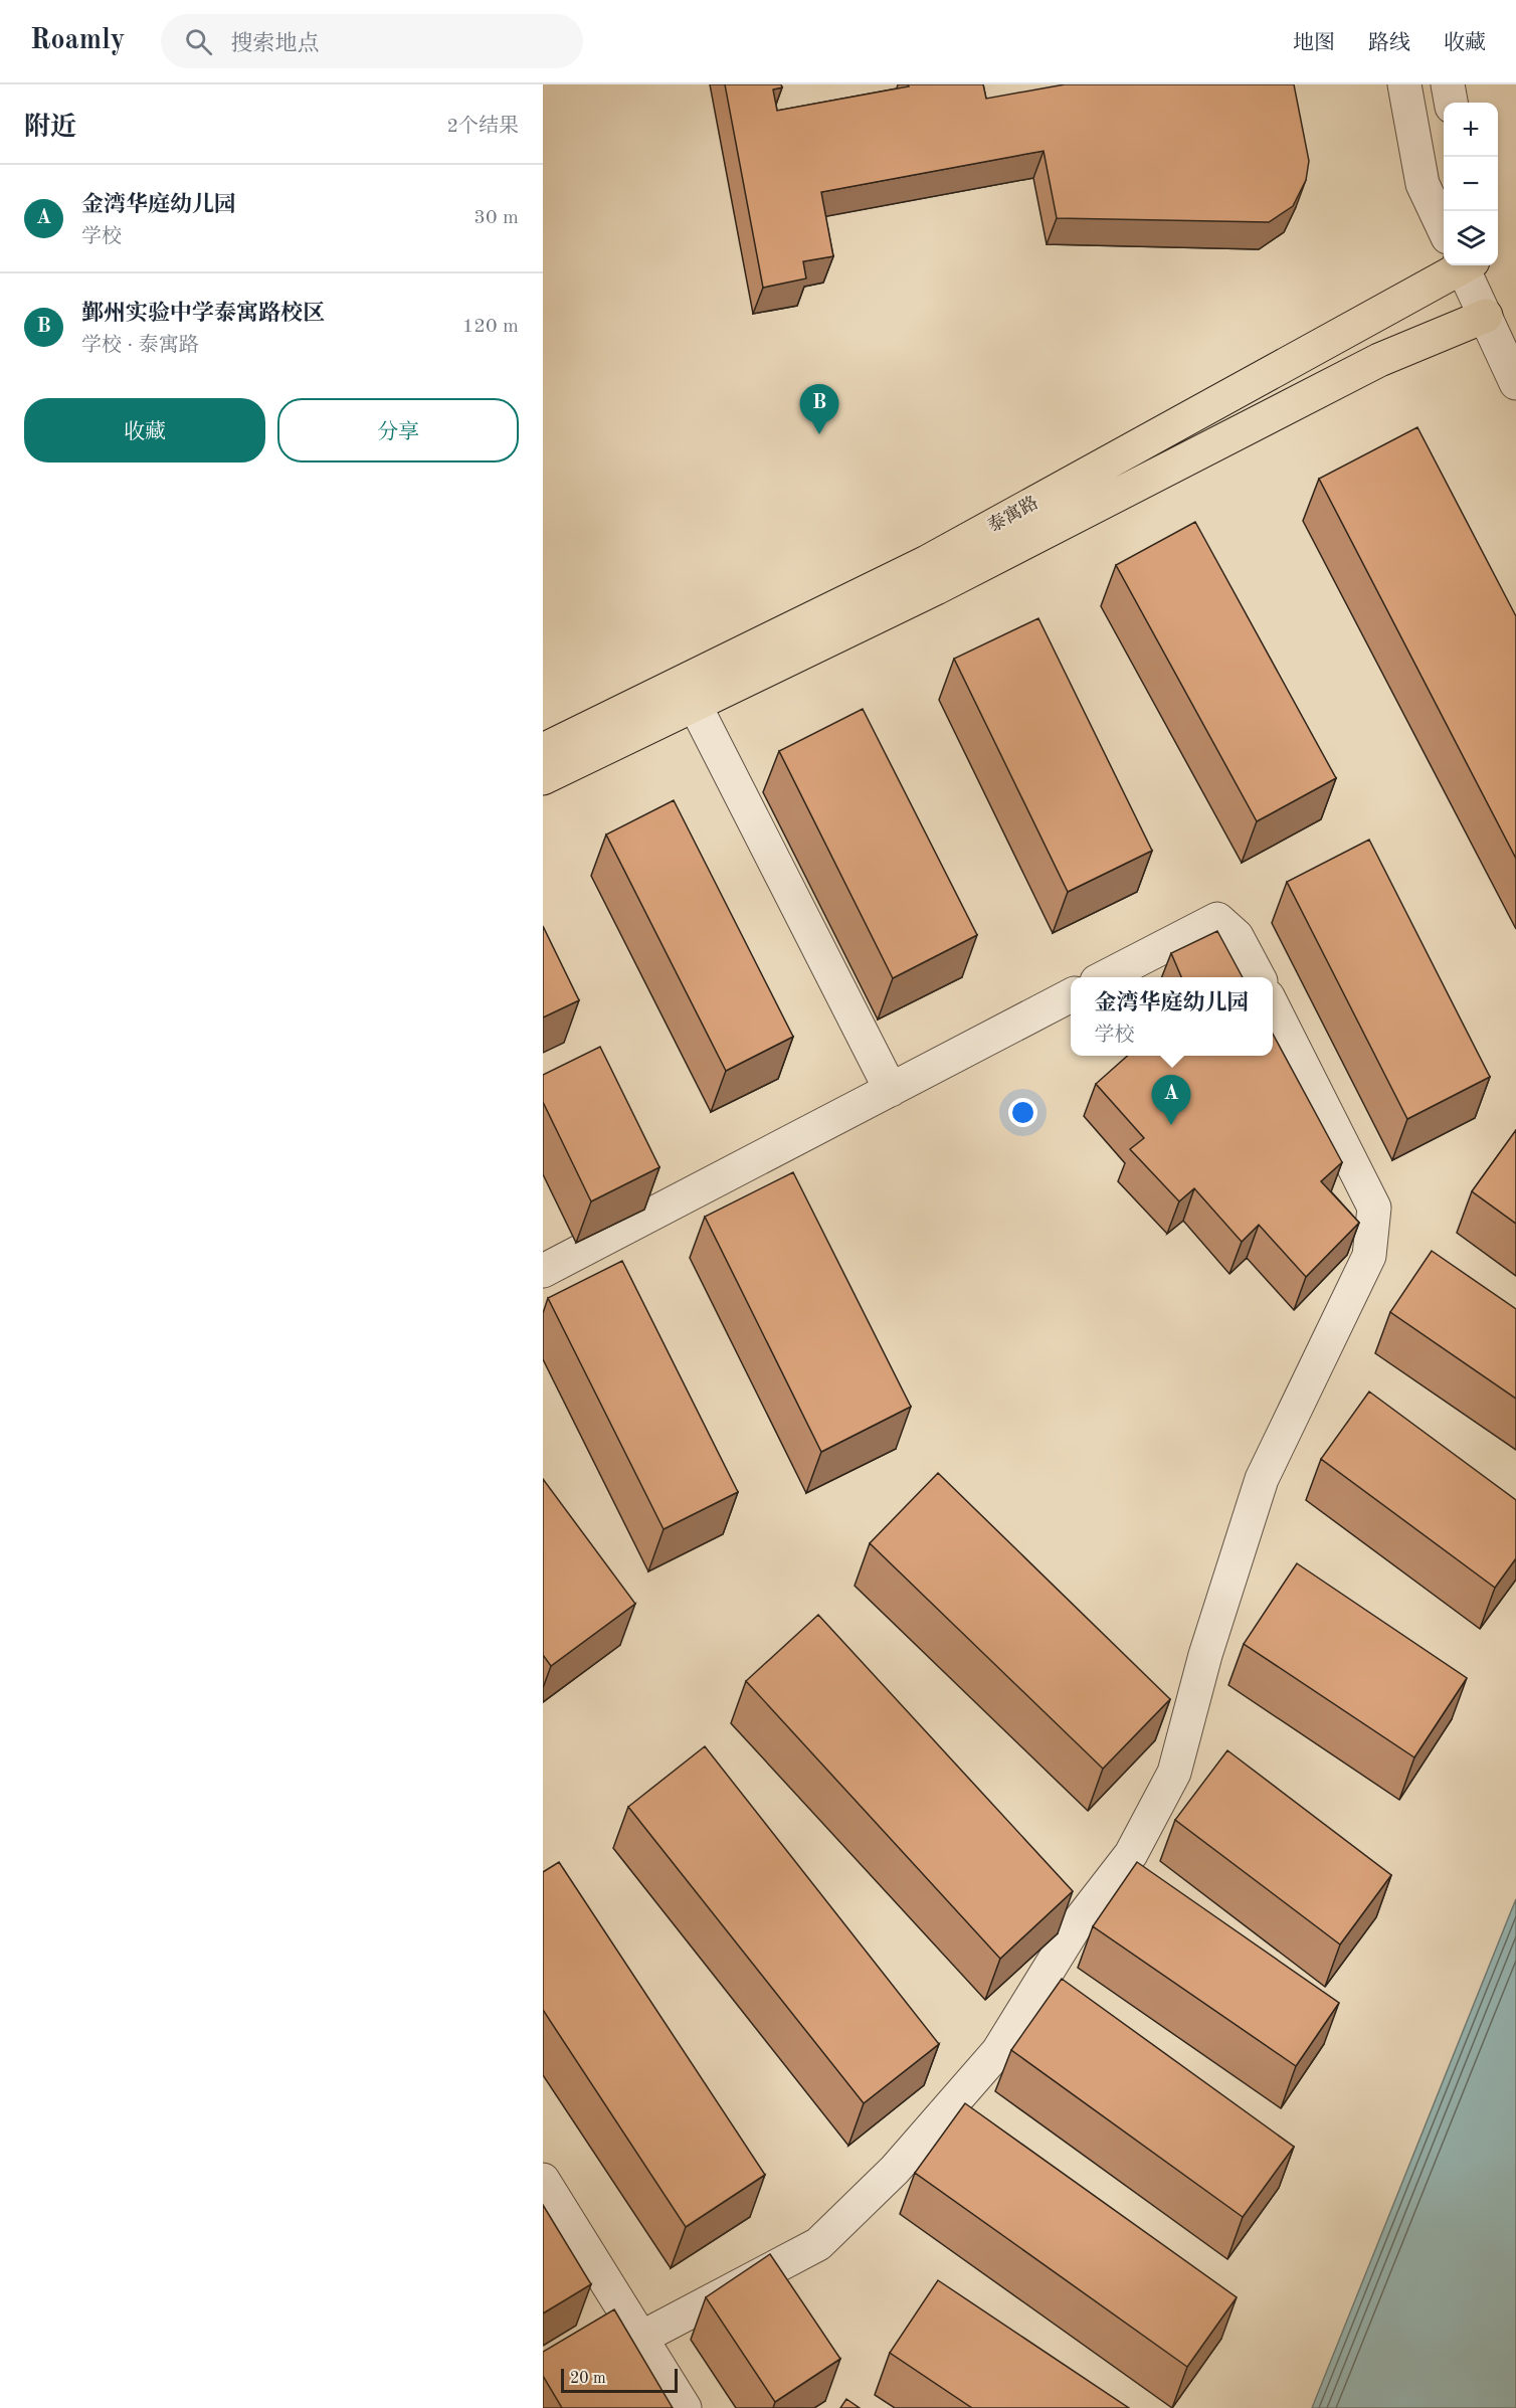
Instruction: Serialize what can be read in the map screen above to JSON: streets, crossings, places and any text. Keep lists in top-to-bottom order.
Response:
{
  "streets": {
    "main road": ["泰寓路"]
  },
  "scale_bar": "20 m",
  "page": {
    "header": "Roamly",
    "search": "搜索地点",
    "nav": ["地图", "路线", "收藏"],
    "heading": ["附近", "2个结果"],
    "map_buttons": ["+", "−"],
    "list": [
      {
        "mark": "A",
        "name": "金湾华庭幼儿园",
        "note": "学校",
        "value": "30 m"
      },
      {
        "mark": "B",
        "name": "鄞州实验中学泰寓路校区",
        "note": "学校 · 泰寓路",
        "value": "120 m"
      }
    ],
    "buttons": ["收藏", "分享"],
    "pins": ["B", "A"],
    "popup": ["金湾华庭幼儿园", "学校"],
    "scale": "20 m"
  }
}
